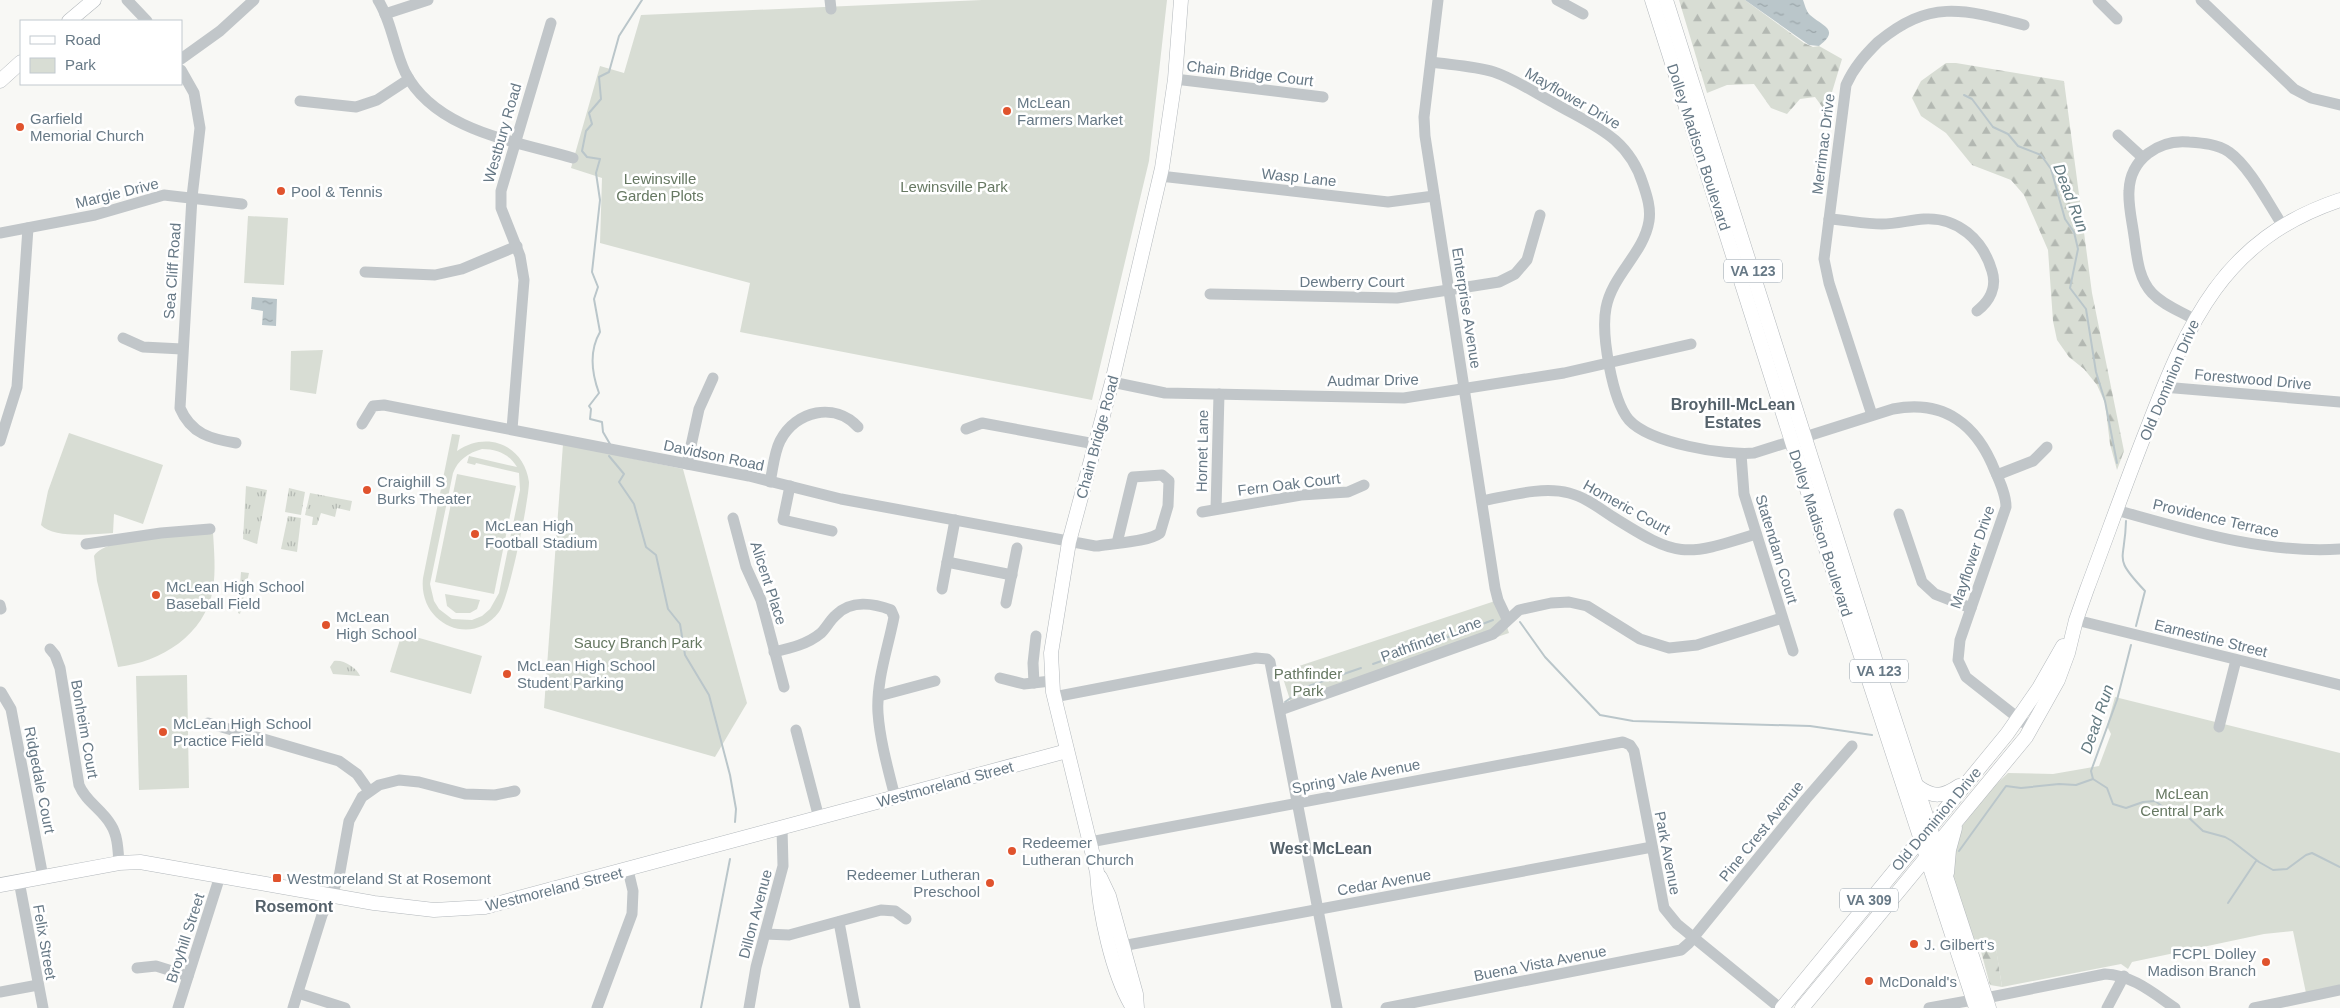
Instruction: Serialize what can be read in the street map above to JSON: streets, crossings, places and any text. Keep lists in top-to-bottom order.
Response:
{
  "streets": {
    "main road": [
      "Dolley Madison Boulevard",
      "VA 123",
      "Old Dominion Drive",
      "Chain Bridge Road",
      "Westmoreland Street",
      "VA 309"
    ],
    "street": [
      "Chain Bridge Court",
      "Mayflower Drive",
      "Westbury Road",
      "Merrimac Drive",
      "Wasp Lane",
      "Margie Drive",
      "Sea Cliff Road",
      "Dewberry Court",
      "Enterprise Avenue",
      "Forestwood Drive",
      "Audmar Drive",
      "Hornet Lane",
      "Davidson Road",
      "Fern Oak Court",
      "Homeric Court",
      "Providence Terrace",
      "Statendam Court",
      "Alicent Place",
      "Earnestine Street",
      "Pathfinder Lane",
      "Bonheim Court",
      "Spring Vale Avenue",
      "Ridgedale Court",
      "Pine Crest Avenue",
      "Park Avenue",
      "Cedar Avenue",
      "Dillon Avenue",
      "Broyhill Street",
      "Felix Street",
      "Buena Vista Avenue"
    ]
  },
  "crossings": [
    ["Chain Bridge Court", "Chain Bridge Road"],
    ["Mayflower Drive", "Merrimac Drive"],
    ["Mayflower Drive", "Dolley Madison Boulevard"],
    ["Mayflower Drive", "Enterprise Avenue"],
    ["Mayflower Drive", "Audmar Drive"],
    ["Mayflower Drive", "Old Dominion Drive"],
    ["Mayflower Drive", "Statendam Court"],
    ["Westbury Road", "Davidson Road"],
    ["Dolley Madison Boulevard", "Old Dominion Drive"],
    ["Wasp Lane", "Enterprise Avenue"],
    ["Wasp Lane", "Chain Bridge Road"],
    ["Margie Drive", "Sea Cliff Road"],
    ["Dewberry Court", "Enterprise Avenue"],
    ["Enterprise Avenue", "Audmar Drive"],
    ["Enterprise Avenue", "Homeric Court"],
    ["Enterprise Avenue", "Pathfinder Lane"],
    ["Forestwood Drive", "Old Dominion Drive"],
    ["Audmar Drive", "Chain Bridge Road"],
    ["Audmar Drive", "Hornet Lane"],
    ["Old Dominion Drive", "Providence Terrace"],
    ["Old Dominion Drive", "Earnestine Street"],
    ["Old Dominion Drive", "Park Avenue"],
    ["Chain Bridge Road", "Davidson Road"],
    ["Chain Bridge Road", "Spring Vale Avenue"],
    ["Chain Bridge Road", "Westmoreland Street"],
    ["Chain Bridge Road", "Cedar Avenue"],
    ["Hornet Lane", "Fern Oak Court"],
    ["Homeric Court", "Statendam Court"],
    ["Statendam Court", "Pathfinder Lane"],
    ["Bonheim Court", "Westmoreland Street"],
    ["Spring Vale Avenue", "Park Avenue"],
    ["Ridgedale Court", "Westmoreland Street"],
    ["Westmoreland Street", "Dillon Avenue"],
    ["Westmoreland Street", "Broyhill Street"],
    ["Westmoreland Street", "Felix Street"],
    ["Pine Crest Avenue", "Park Avenue"],
    ["Pine Crest Avenue", "Buena Vista Avenue"],
    ["Park Avenue", "Cedar Avenue"],
    ["Park Avenue", "Buena Vista Avenue"]
  ],
  "districts": ["Broyhill-McLean Estates", "West McLean", "Rosemont"],
  "water": ["Dead Run"],
  "parks": [
    "Lewinsville Garden Plots",
    "Lewinsville Park",
    "Saucy Branch Park",
    "Pathfinder Park",
    "McLean Central Park"
  ],
  "places": {
    "other": [
      "McLean Farmers Market",
      "Garfield Memorial Church",
      "Pool & Tennis",
      "Craighill S Burks Theater",
      "McLean High Football Stadium",
      "McLean High School Baseball Field",
      "McLean High School",
      "McLean High School Student Parking",
      "McLean High School Practice Field",
      "Redeemer Lutheran Church",
      "Redeemer Lutheran Preschool",
      "J. Gilbert's",
      "FCPL Dolley Madison Branch",
      "McDonald's"
    ],
    "transit": ["Westmoreland St at Rosemont"]
  },
  "legend": ["Road", "Park"]
}
